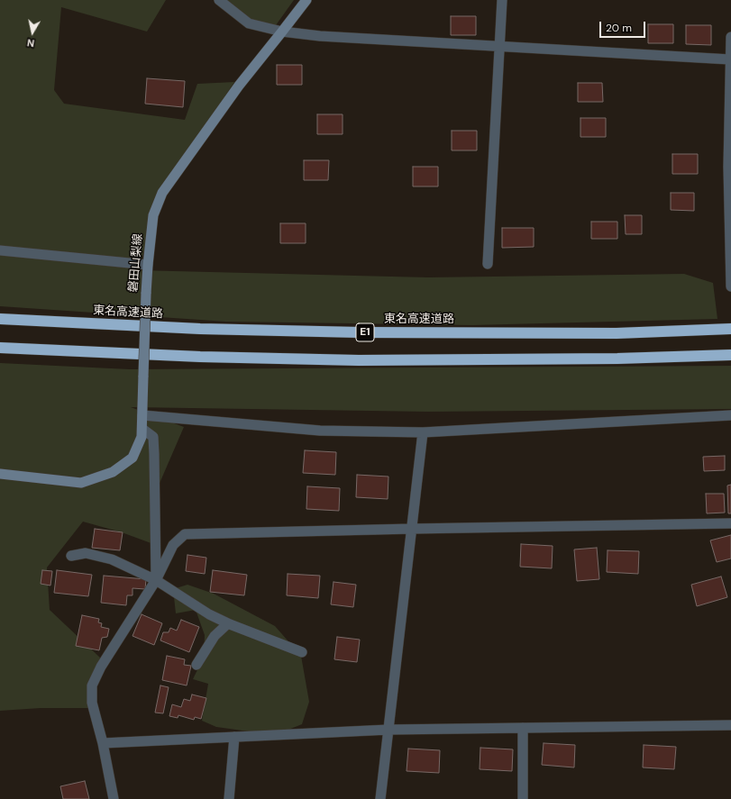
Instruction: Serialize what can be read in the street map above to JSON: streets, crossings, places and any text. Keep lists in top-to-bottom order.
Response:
{
  "streets": {
    "highway": ["東名高速道路", "E1"],
    "main road": ["磐田山梨線"]
  },
  "scale_bar": "20 m",
  "north": "bottom"
}
